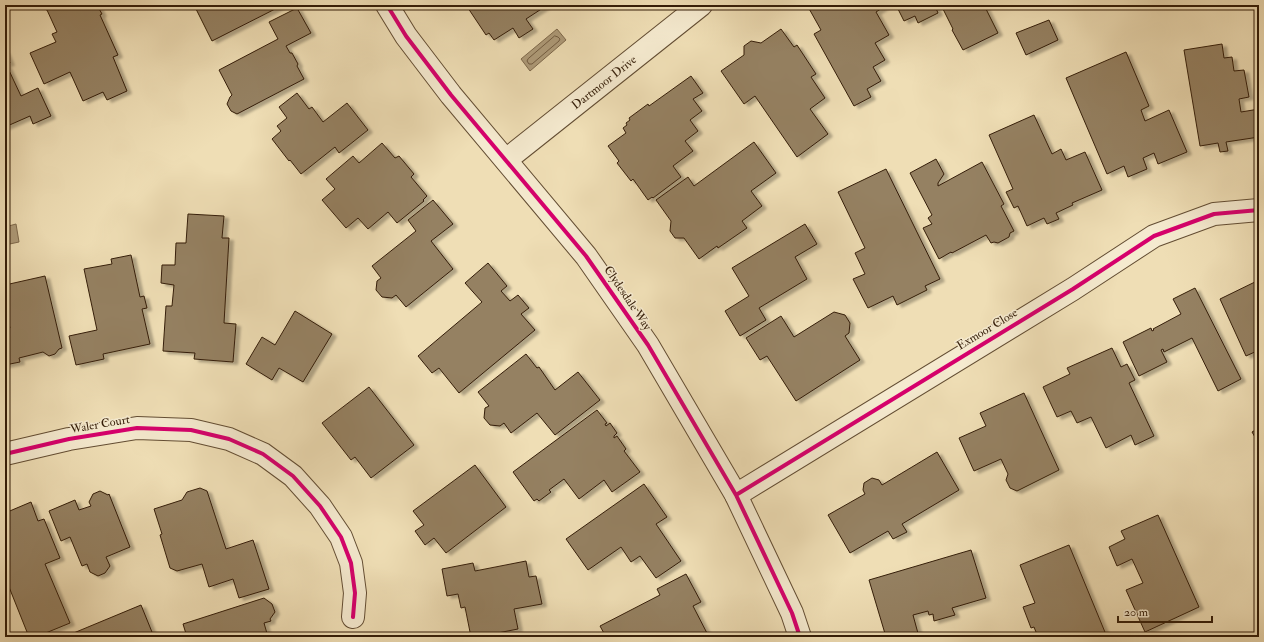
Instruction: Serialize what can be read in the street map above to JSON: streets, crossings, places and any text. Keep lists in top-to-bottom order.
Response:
{
  "streets": {
    "street": [
      "Dartmoor Drive",
      "Clydesdale Way",
      "Exmoor Close",
      "Waler Court"
    ]
  },
  "crossings": [
    ["Dartmoor Drive", "Clydesdale Way"],
    ["Clydesdale Way", "Exmoor Close"]
  ],
  "scale_bar": "20 m"
}
